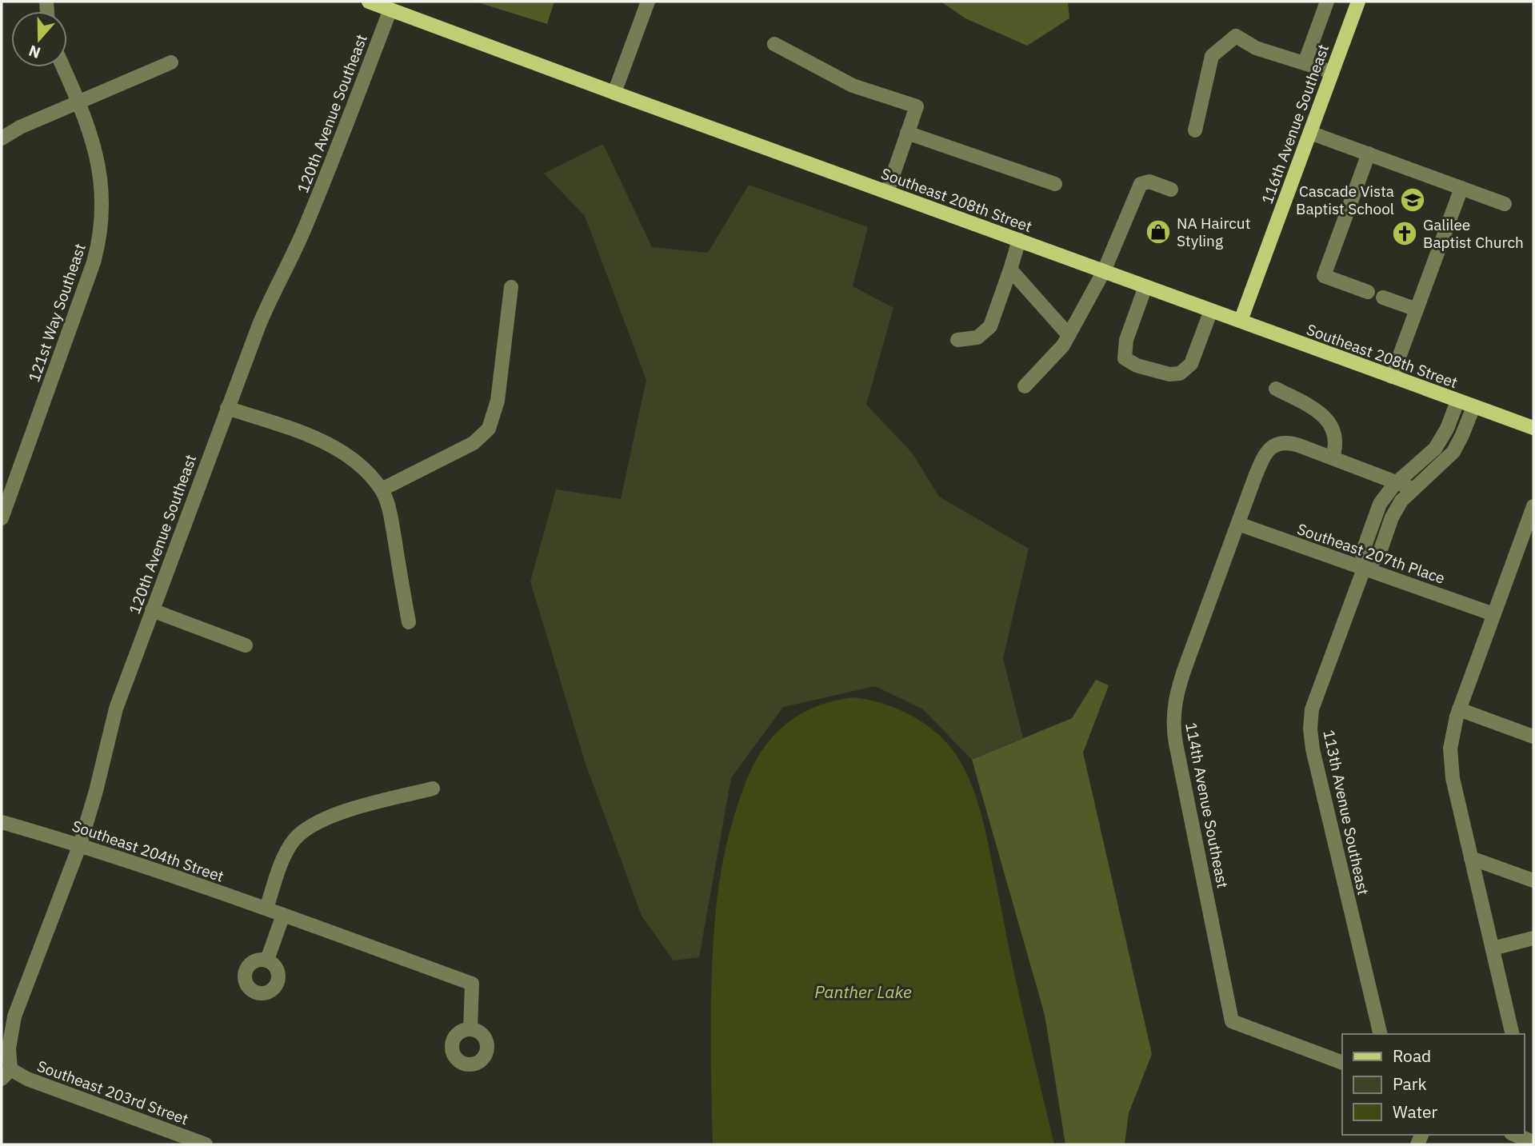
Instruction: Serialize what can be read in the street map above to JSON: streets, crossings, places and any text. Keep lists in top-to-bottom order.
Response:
{
  "streets": {
    "main road": ["116th Avenue Southeast", "Southeast 208th Street"],
    "street": [
      "120th Avenue Southeast",
      "121st Way Southeast",
      "Southeast 207th Place",
      "114th Avenue Southeast",
      "113th Avenue Southeast",
      "Southeast 204th Street",
      "Southeast 203rd Street"
    ]
  },
  "crossings": [
    ["120th Avenue Southeast", "Southeast 208th Street"],
    ["120th Avenue Southeast", "Southeast 204th Street"],
    ["120th Avenue Southeast", "Southeast 203rd Street"],
    ["116th Avenue Southeast", "Southeast 208th Street"],
    ["Southeast 208th Street", "113th Avenue Southeast"],
    ["Southeast 207th Place", "114th Avenue Southeast"],
    ["Southeast 207th Place", "113th Avenue Southeast"]
  ],
  "water": ["Panther Lake"],
  "places": {
    "school or university": ["Cascade Vista Baptist School"],
    "shop": ["NA Haircut Styling"],
    "church": ["Galilee Baptist Church"]
  },
  "legend": ["Road", "Park", "Water"],
  "north": "bottom"
}
